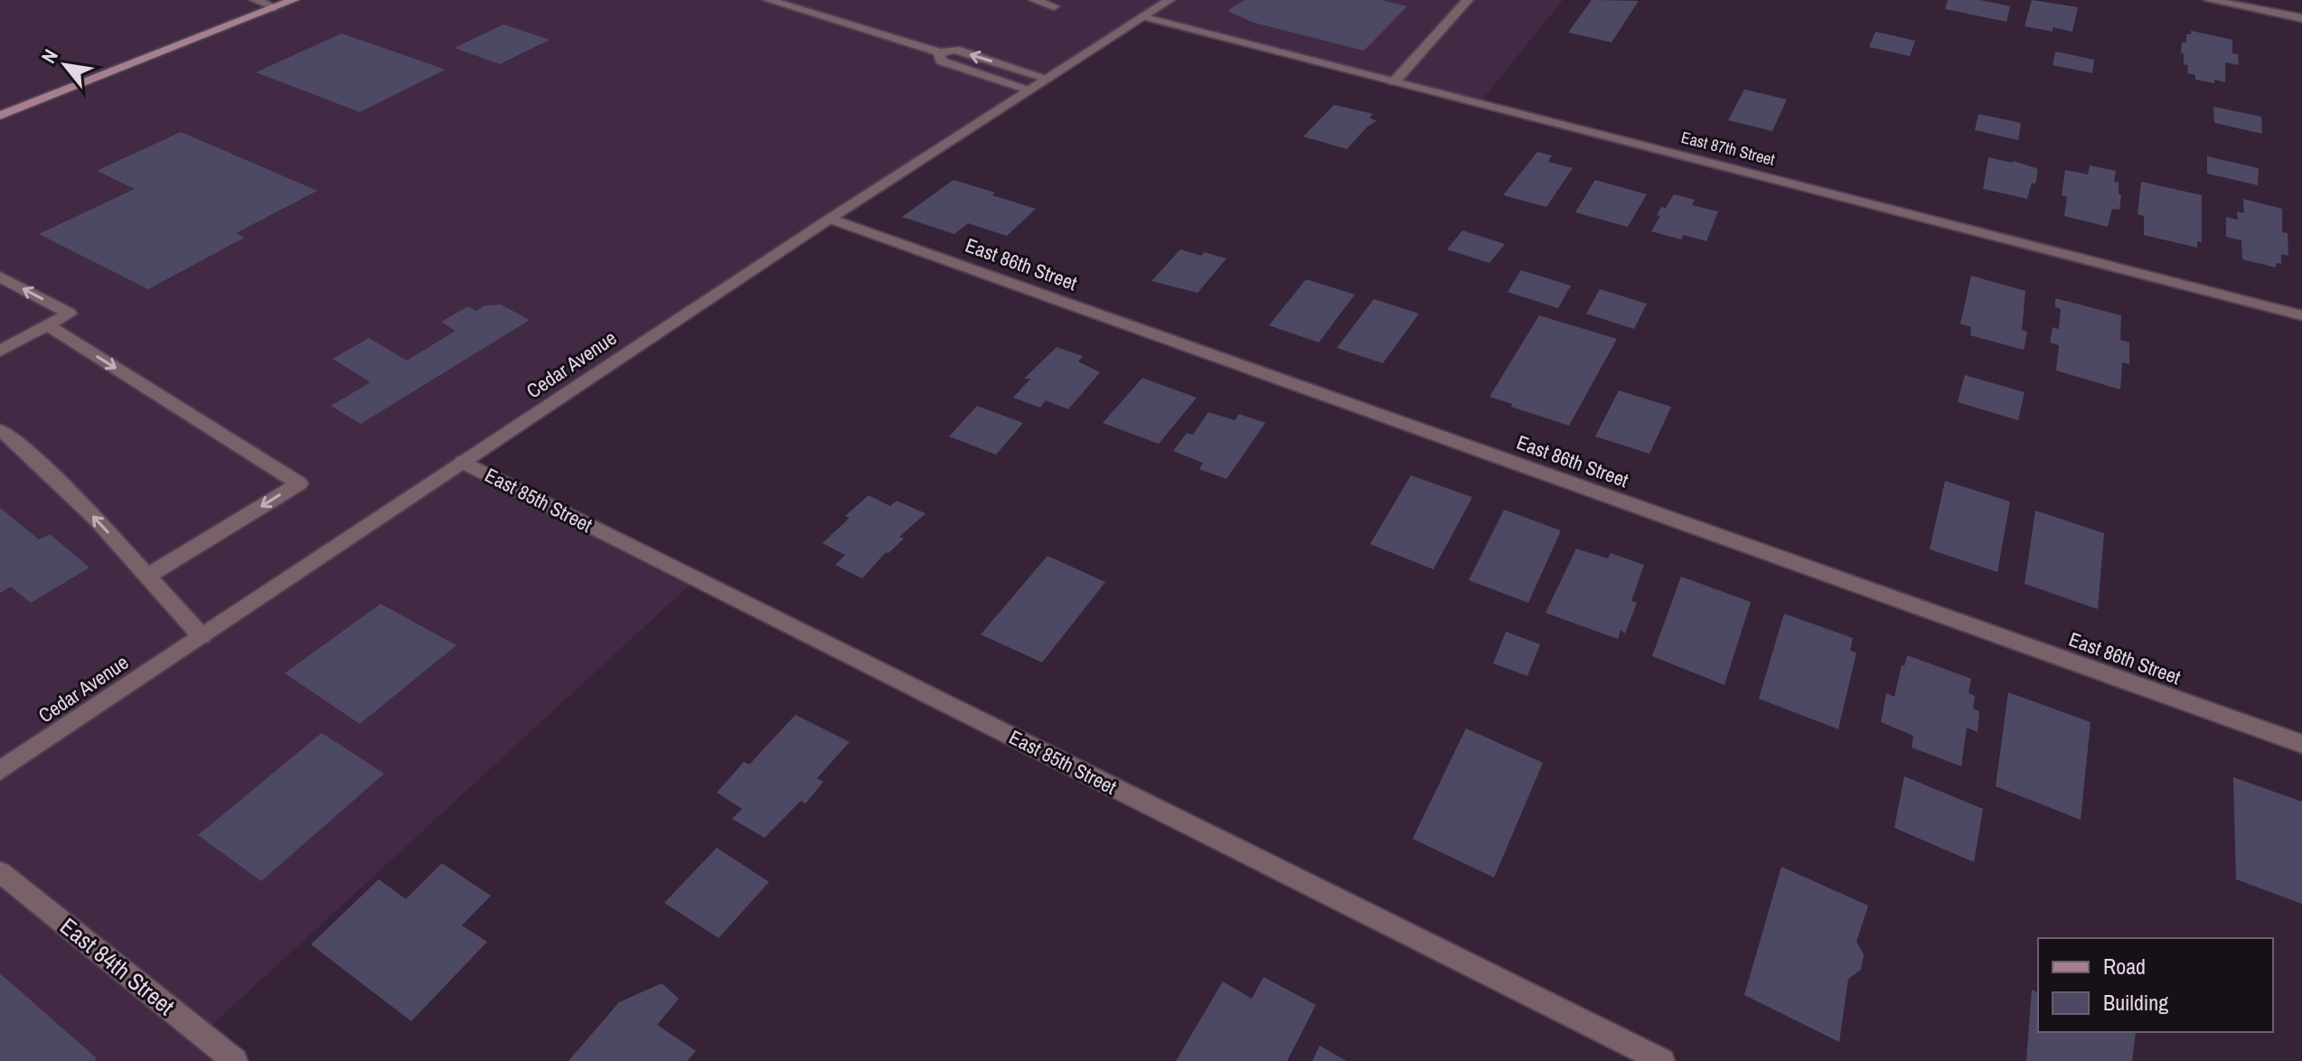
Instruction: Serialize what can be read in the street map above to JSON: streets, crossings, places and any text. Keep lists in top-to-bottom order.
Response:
{
  "streets": {
    "street": [
      "East 87th Street",
      "East 86th Street",
      "Cedar Avenue",
      "East 85th Street",
      "East 84th Street"
    ]
  },
  "crossings": [
    ["East 87th Street", "Cedar Avenue"],
    ["East 86th Street", "Cedar Avenue"],
    ["Cedar Avenue", "East 85th Street"]
  ],
  "legend": ["Road", "Building"],
  "north": "top left"
}
